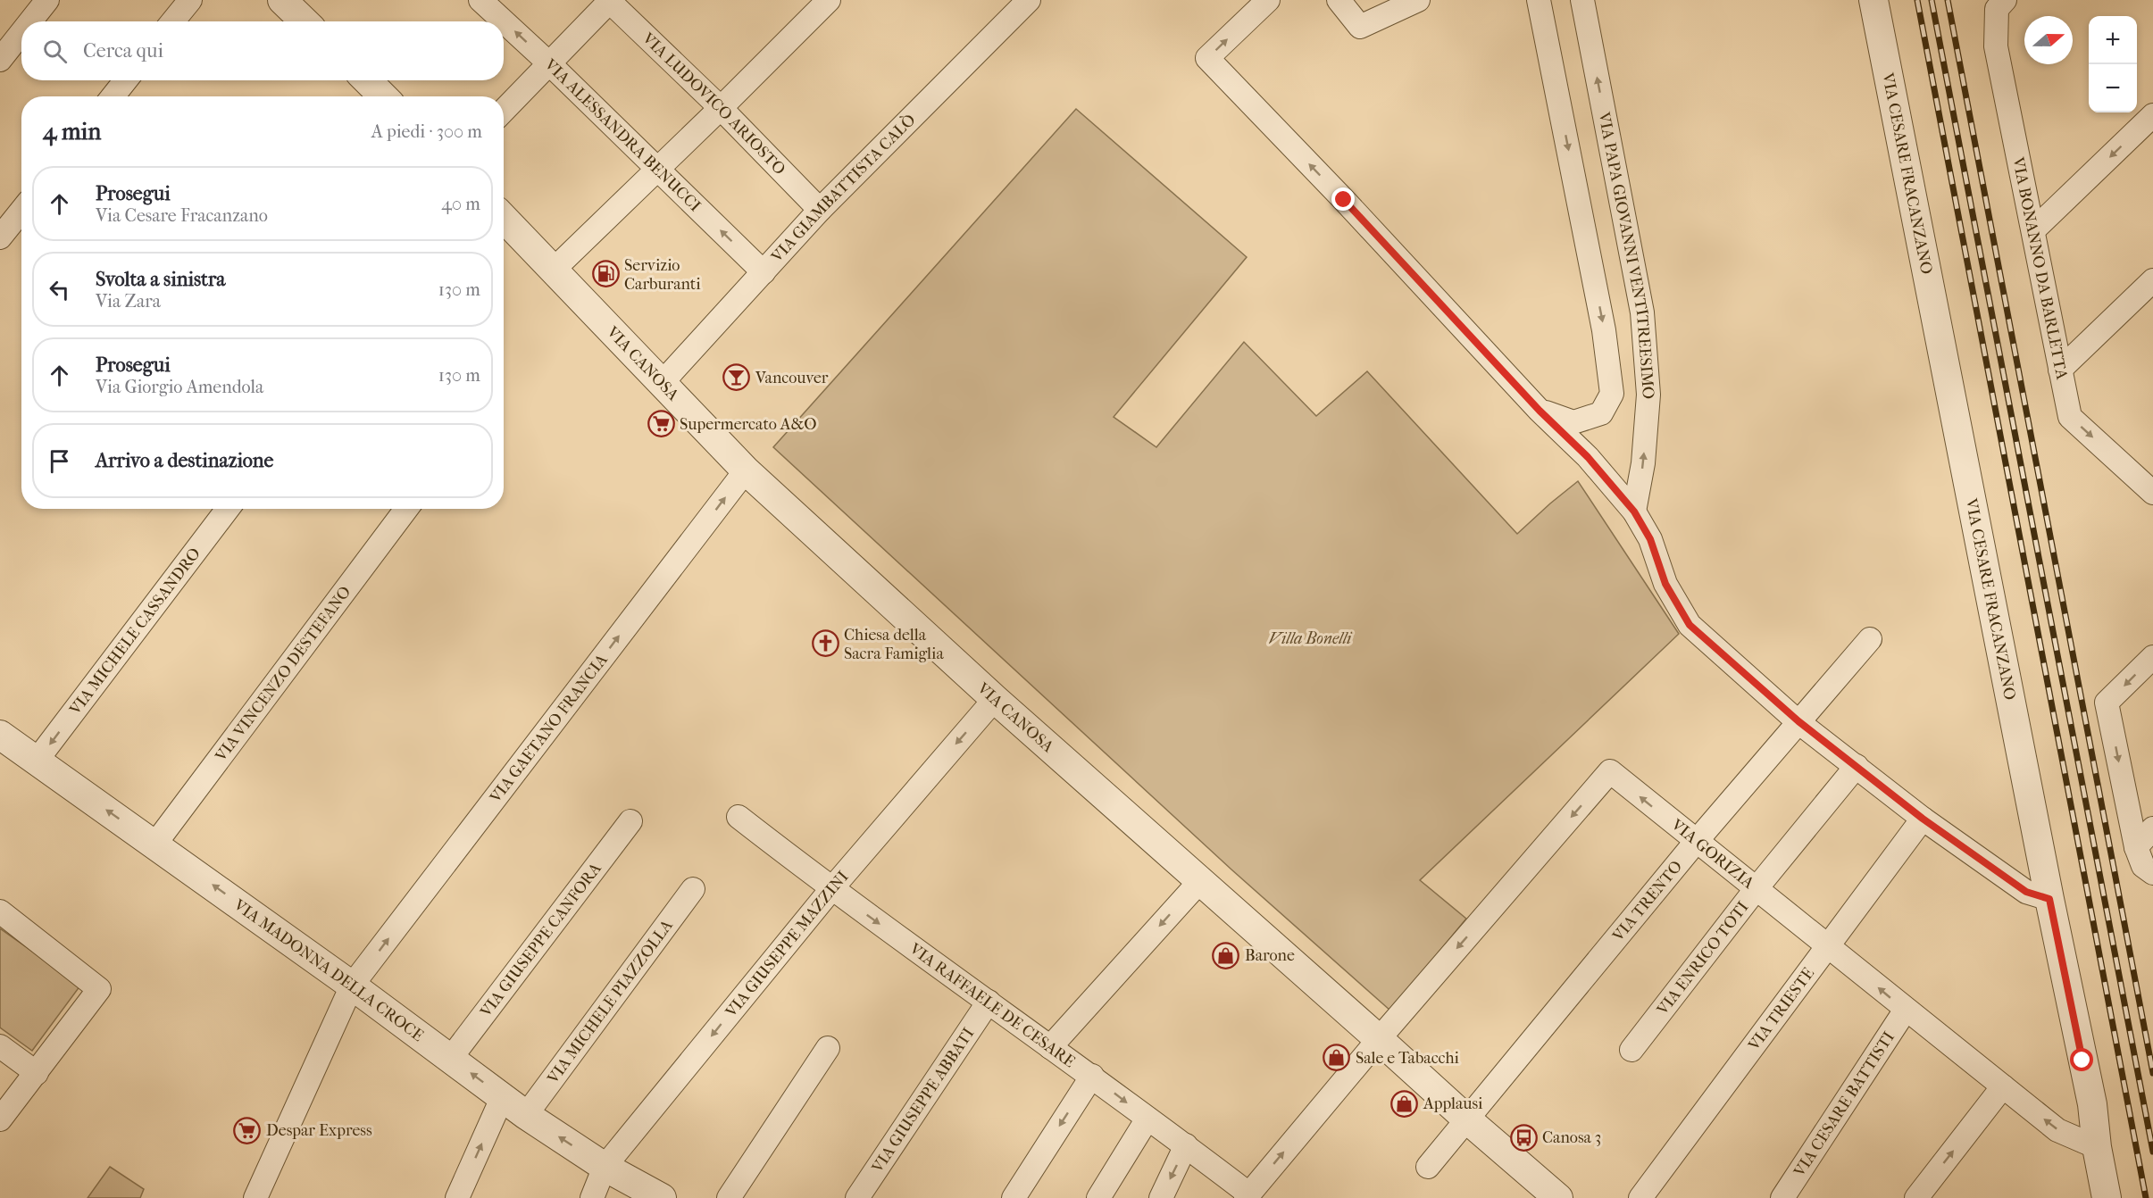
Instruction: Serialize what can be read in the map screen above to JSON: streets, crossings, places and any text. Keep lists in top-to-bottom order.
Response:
{
  "streets": {
    "street": [
      "VIA LUDOVICO ARIOSTO",
      "VIA ALESSANDRA BENUCCI",
      "VIA CESARE FRACANZANO",
      "VIA GIAMBATTISTA CALÒ",
      "VIA PAPA GIOVANNI VENTITREESIMO",
      "VIA BONANNO DA BARLETTA",
      "VIA CANOSA",
      "VIA MICHELE CASSANDRO",
      "VIA VINCENZO DESTEFANO",
      "VIA GAETANO FRANCIA",
      "VIA GORIZIA",
      "VIA TRENTO",
      "VIA GIUSEPPE CANFORA",
      "VIA GIUSEPPE MAZZINI",
      "VIA ENRICO TOTI",
      "VIA MADONNA DELLA CROCE",
      "VIA MICHELE PIAZZOLLA",
      "VIA RAFFAELE DE CESARE",
      "VIA TRIESTE",
      "VIA GIUSEPPE ABBATI",
      "VIA CESARE BATTISTI"
    ]
  },
  "crossings": [
    ["VIA LUDOVICO ARIOSTO", "VIA GIAMBATTISTA CALÒ"],
    ["VIA ALESSANDRA BENUCCI", "VIA GIAMBATTISTA CALÒ"],
    ["VIA CESARE FRACANZANO", "VIA GORIZIA"],
    ["VIA GIAMBATTISTA CALÒ", "VIA CANOSA"],
    ["VIA CANOSA", "VIA GAETANO FRANCIA"],
    ["VIA CANOSA", "VIA GORIZIA"],
    ["VIA CANOSA", "VIA TRENTO"],
    ["VIA CANOSA", "VIA GIUSEPPE MAZZINI"],
    ["VIA MICHELE CASSANDRO", "VIA MADONNA DELLA CROCE"],
    ["VIA VINCENZO DESTEFANO", "VIA MADONNA DELLA CROCE"],
    ["VIA GAETANO FRANCIA", "VIA MADONNA DELLA CROCE"],
    ["VIA GORIZIA", "VIA TRENTO"],
    ["VIA GORIZIA", "VIA ENRICO TOTI"],
    ["VIA GORIZIA", "VIA TRIESTE"],
    ["VIA GORIZIA", "VIA CESARE BATTISTI"],
    ["VIA GIUSEPPE CANFORA", "VIA MADONNA DELLA CROCE"],
    ["VIA GIUSEPPE MAZZINI", "VIA MADONNA DELLA CROCE"],
    ["VIA GIUSEPPE MAZZINI", "VIA RAFFAELE DE CESARE"],
    ["VIA MADONNA DELLA CROCE", "VIA MICHELE PIAZZOLLA"],
    ["VIA RAFFAELE DE CESARE", "VIA GIUSEPPE ABBATI"]
  ],
  "one_way": [
    "VIA ALESSANDRA BENUCCI",
    "VIA MICHELE CASSANDRO",
    "VIA GAETANO FRANCIA",
    "VIA GIUSEPPE MAZZINI",
    "VIA MADONNA DELLA CROCE",
    "VIA RAFFAELE DE CESARE"
  ],
  "parks": ["Villa Bonelli"],
  "places": {
    "fuel station": ["Servizio Carburanti"],
    "bar": ["Vancouver"],
    "supermarket": ["Supermercato A&O", "Despar Express"],
    "church": ["Chiesa della Sacra Famiglia"],
    "shop": ["Barone", "Sale e Tabacchi", "Applausi"],
    "bus stop": ["Canosa 3"]
  },
  "north": "right",
  "page": {
    "map_buttons": ["+", "−"],
    "search": "Cerca qui",
    "heading": ["4 min", "A piedi · 300 m"],
    "list": [
      ["Prosegui", "Via Cesare Fracanzano", "40 m"],
      ["Svolta a sinistra", "Via Zara", "130 m"],
      ["Prosegui", "Via Giorgio Amendola", "130 m"],
      "Arrivo a destinazione"
    ]
  }
}
